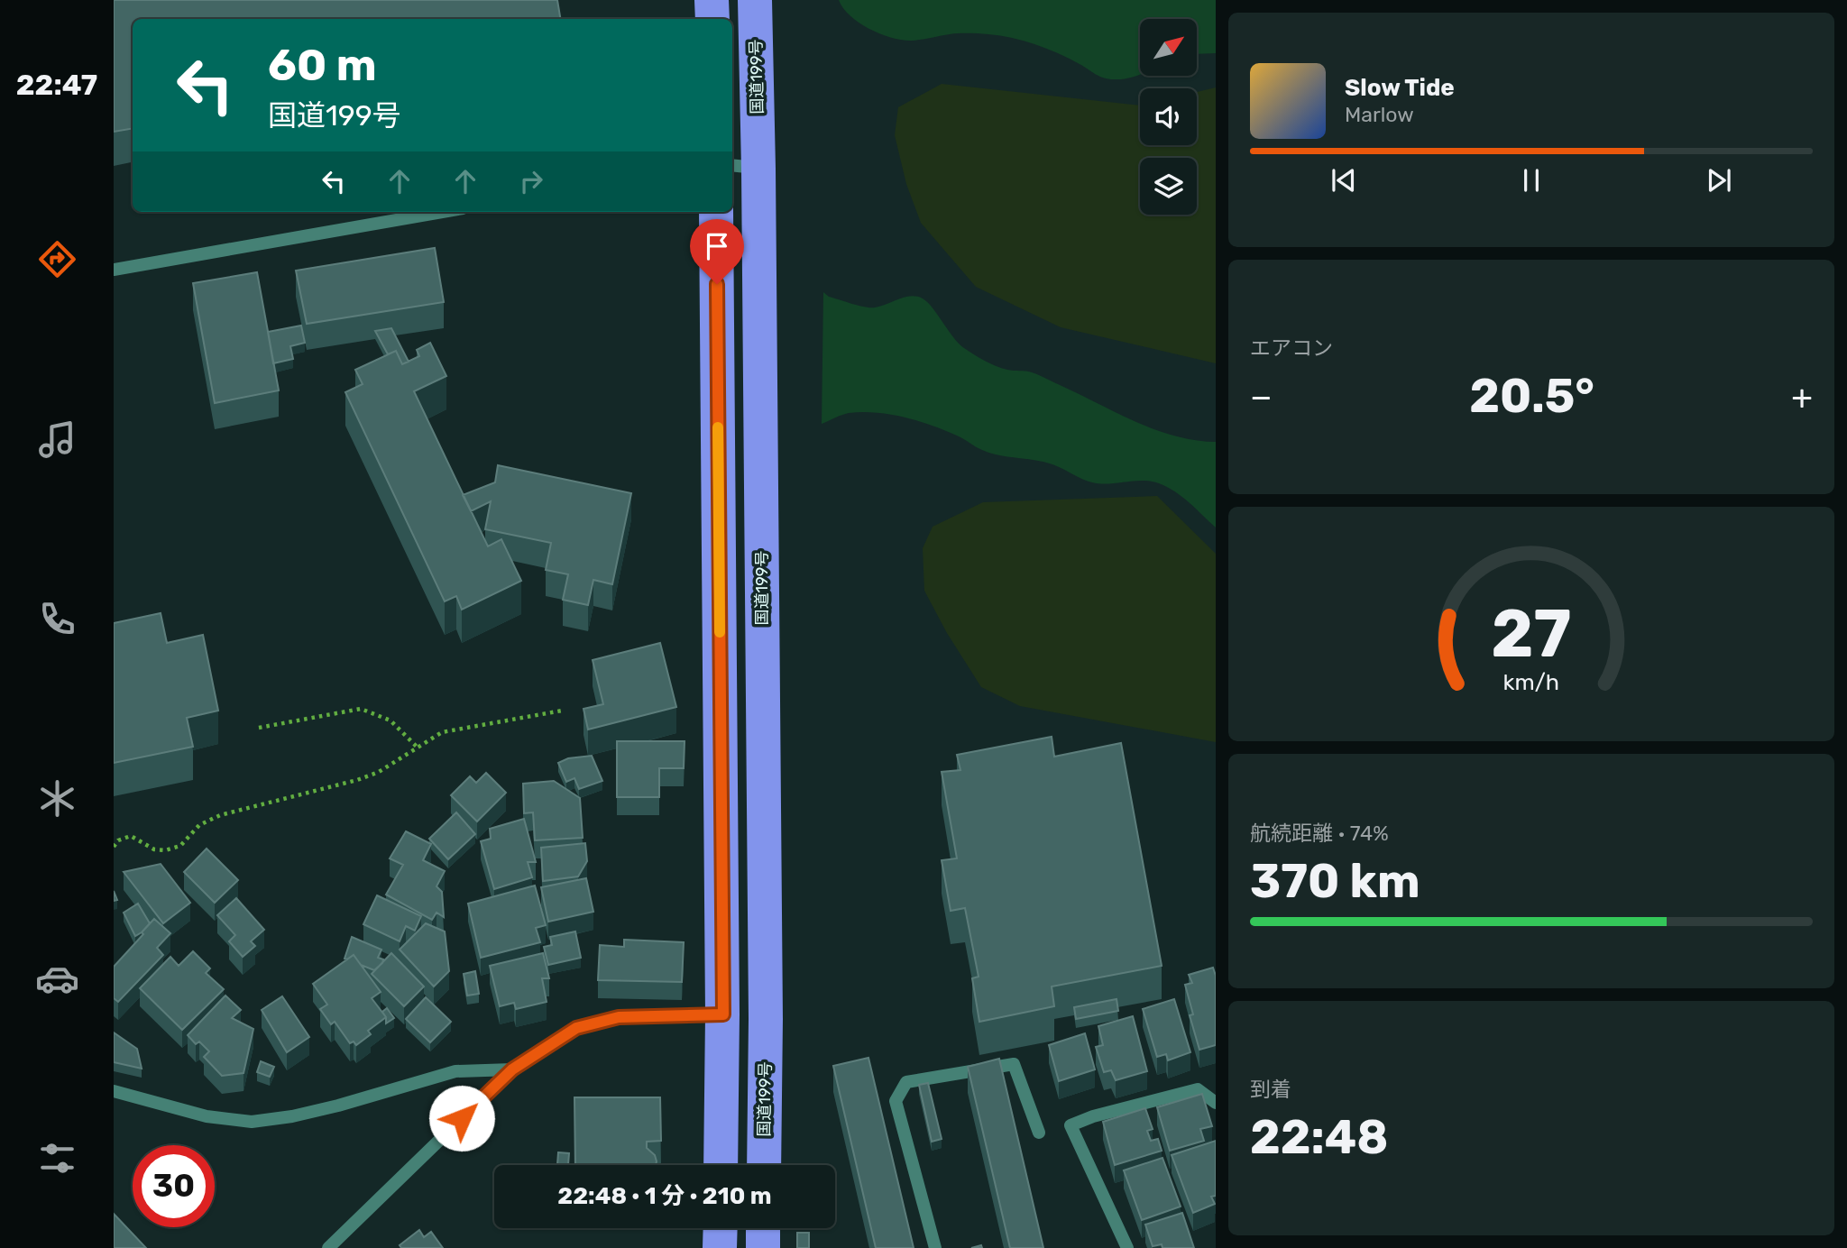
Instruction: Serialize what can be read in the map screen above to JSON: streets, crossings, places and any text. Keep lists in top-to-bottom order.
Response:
{
  "streets": {
    "highway": ["国道199号"]
  },
  "north": "top right",
  "page": {
    "tabs": "22:47",
    "turn": ["60 m", "国道199号"],
    "song": ["Slow Tide", "Marlow"],
    "tile": [
      "エアコン",
      ["航続距離 · 74%", "370 km"],
      ["到着", "22:48"]
    ],
    "heat": ["−", "20.5°", "+"],
    "limit": "30",
    "trip": "22:48 · 1 分 · 210 m",
    "gauge": ["27", "km/h"]
  }
}
